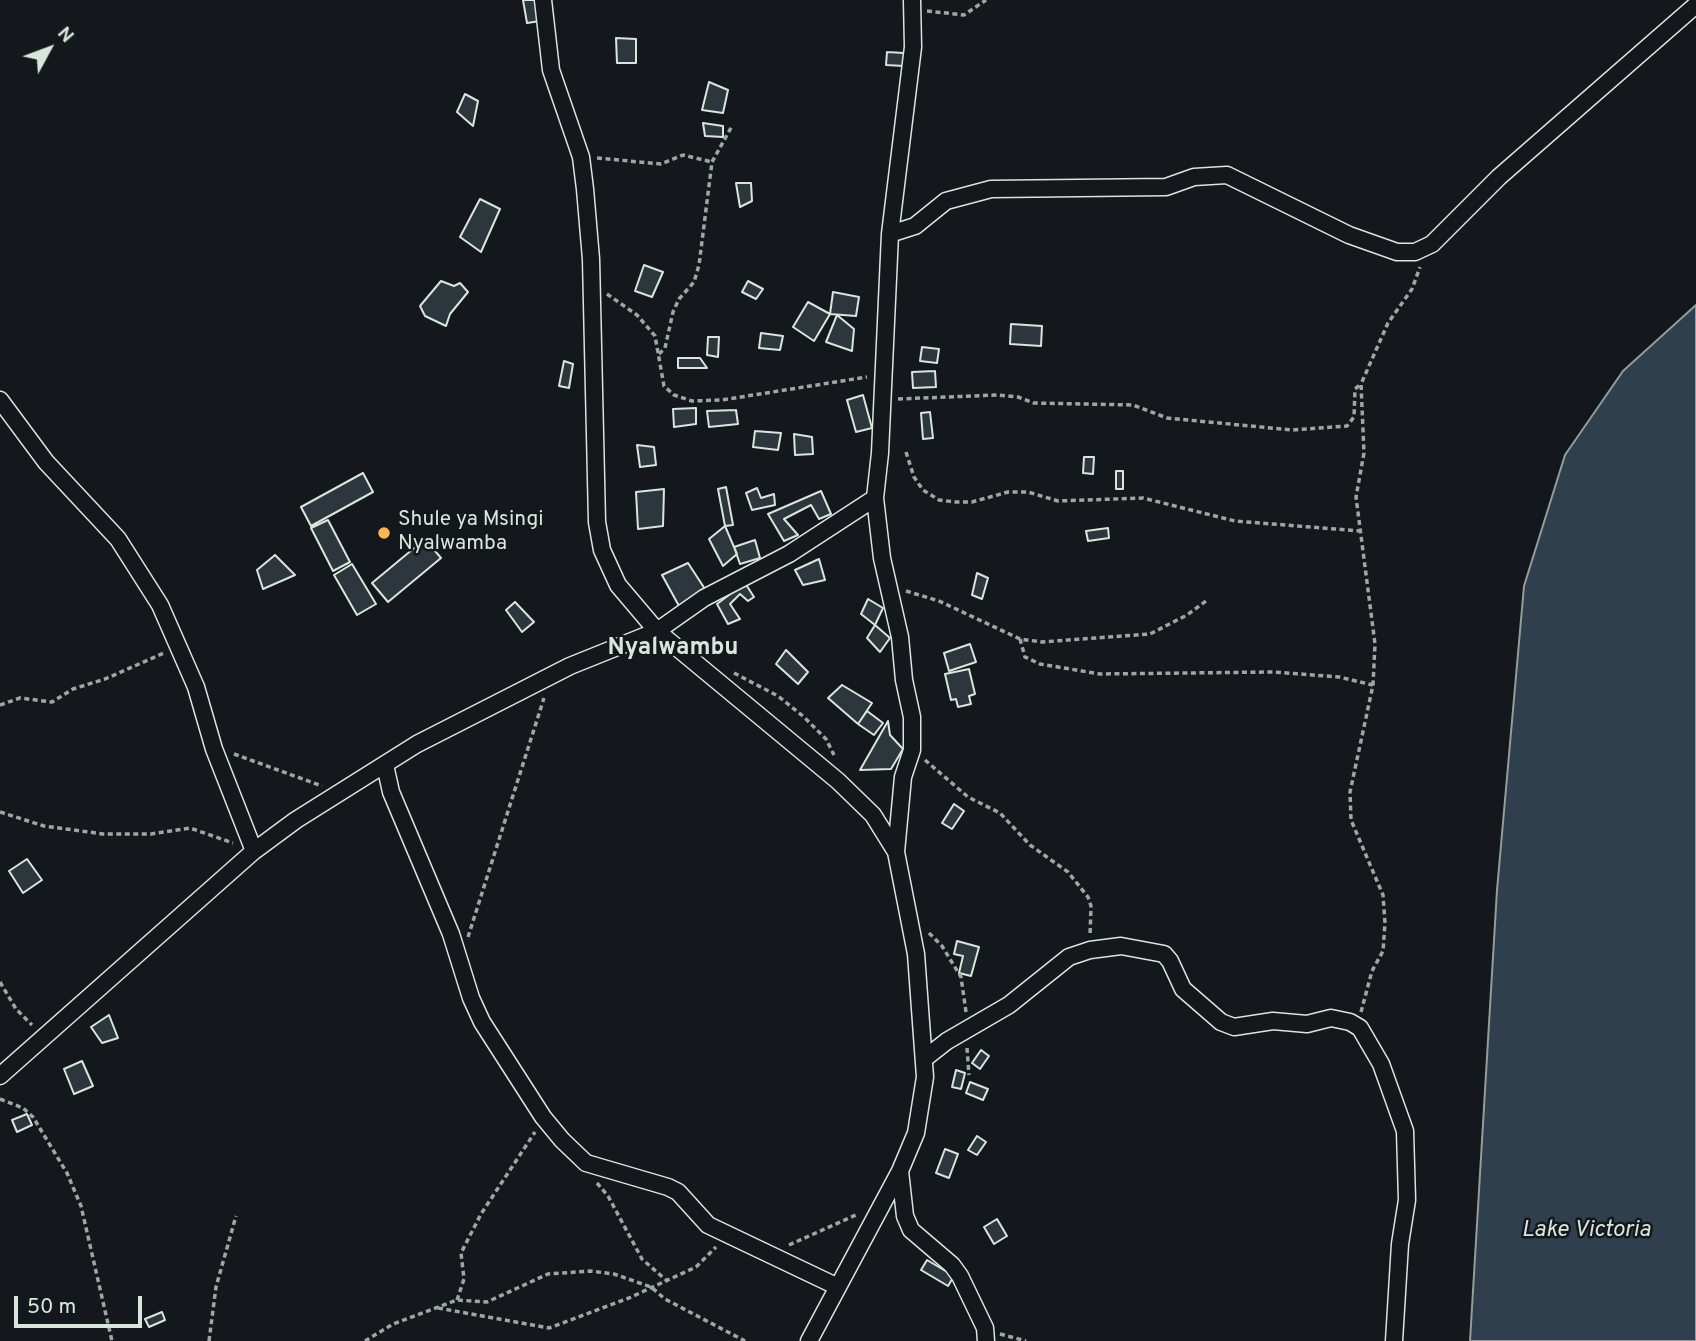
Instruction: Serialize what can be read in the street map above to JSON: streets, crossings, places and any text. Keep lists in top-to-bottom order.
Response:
{
  "districts": ["Nyalwambu"],
  "water": ["Lake Victoria"],
  "places": ["Shule ya Msingi Nyalwamba"],
  "scale_bar": "50 m",
  "north": "top right"
}
